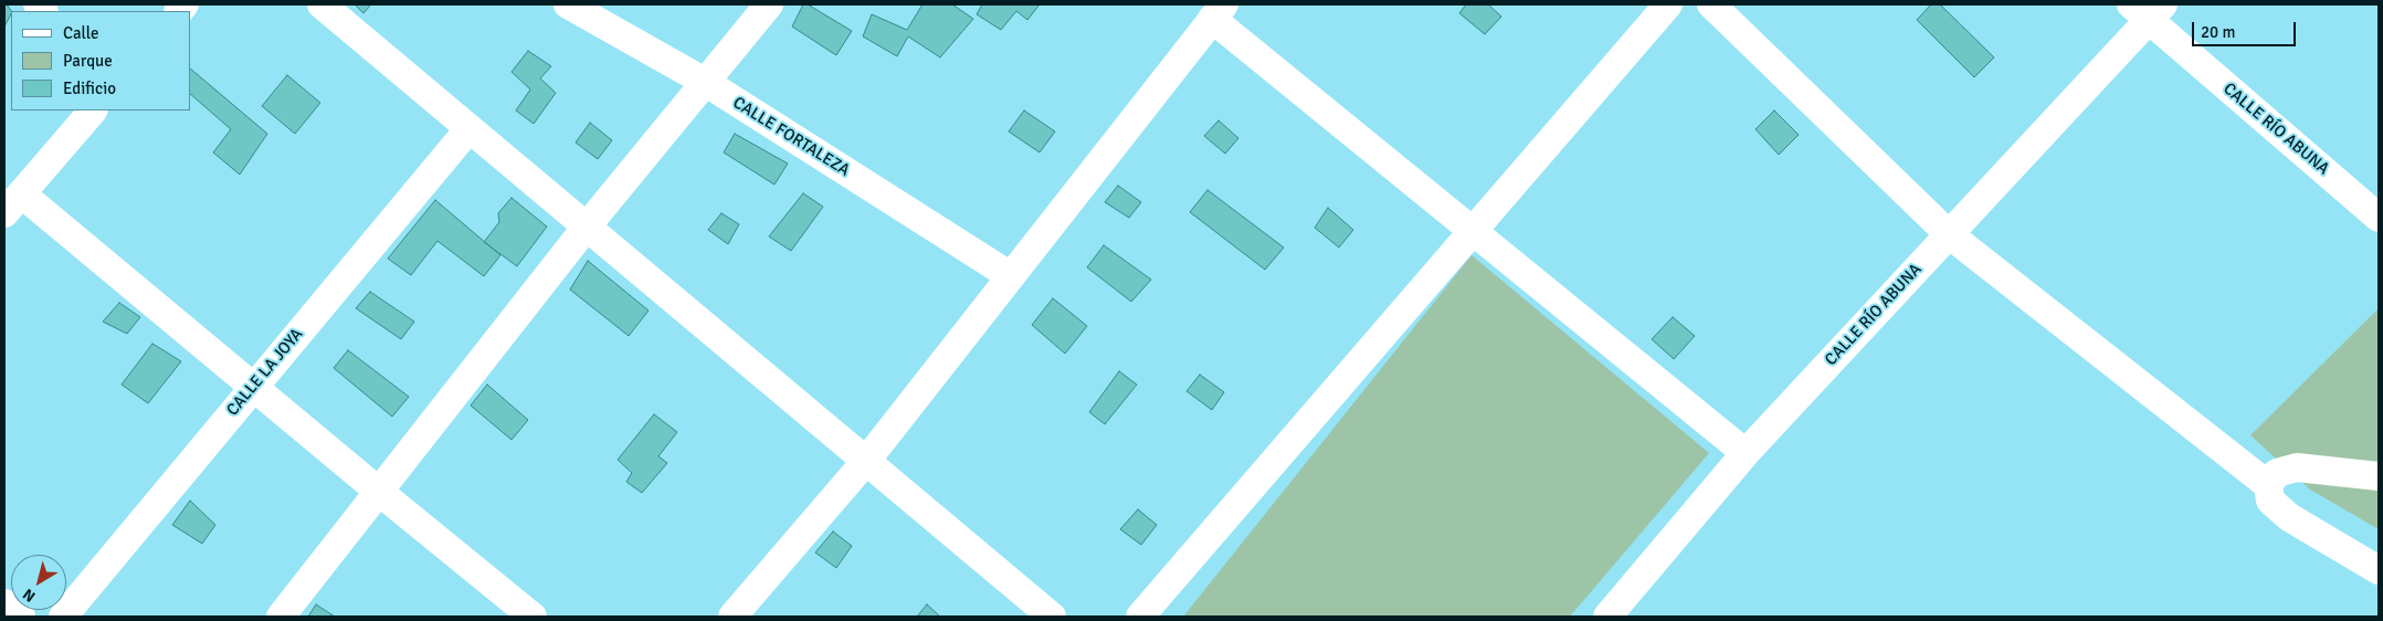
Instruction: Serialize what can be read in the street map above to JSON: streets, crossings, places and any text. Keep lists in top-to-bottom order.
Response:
{
  "streets": {
    "street": ["CALLE RÍO ABUNA", "CALLE FORTALEZA", "CALLE LA JOYA"]
  },
  "legend": ["Calle", "Parque", "Edificio"],
  "scale_bar": "20 m",
  "north": "bottom left"
}
